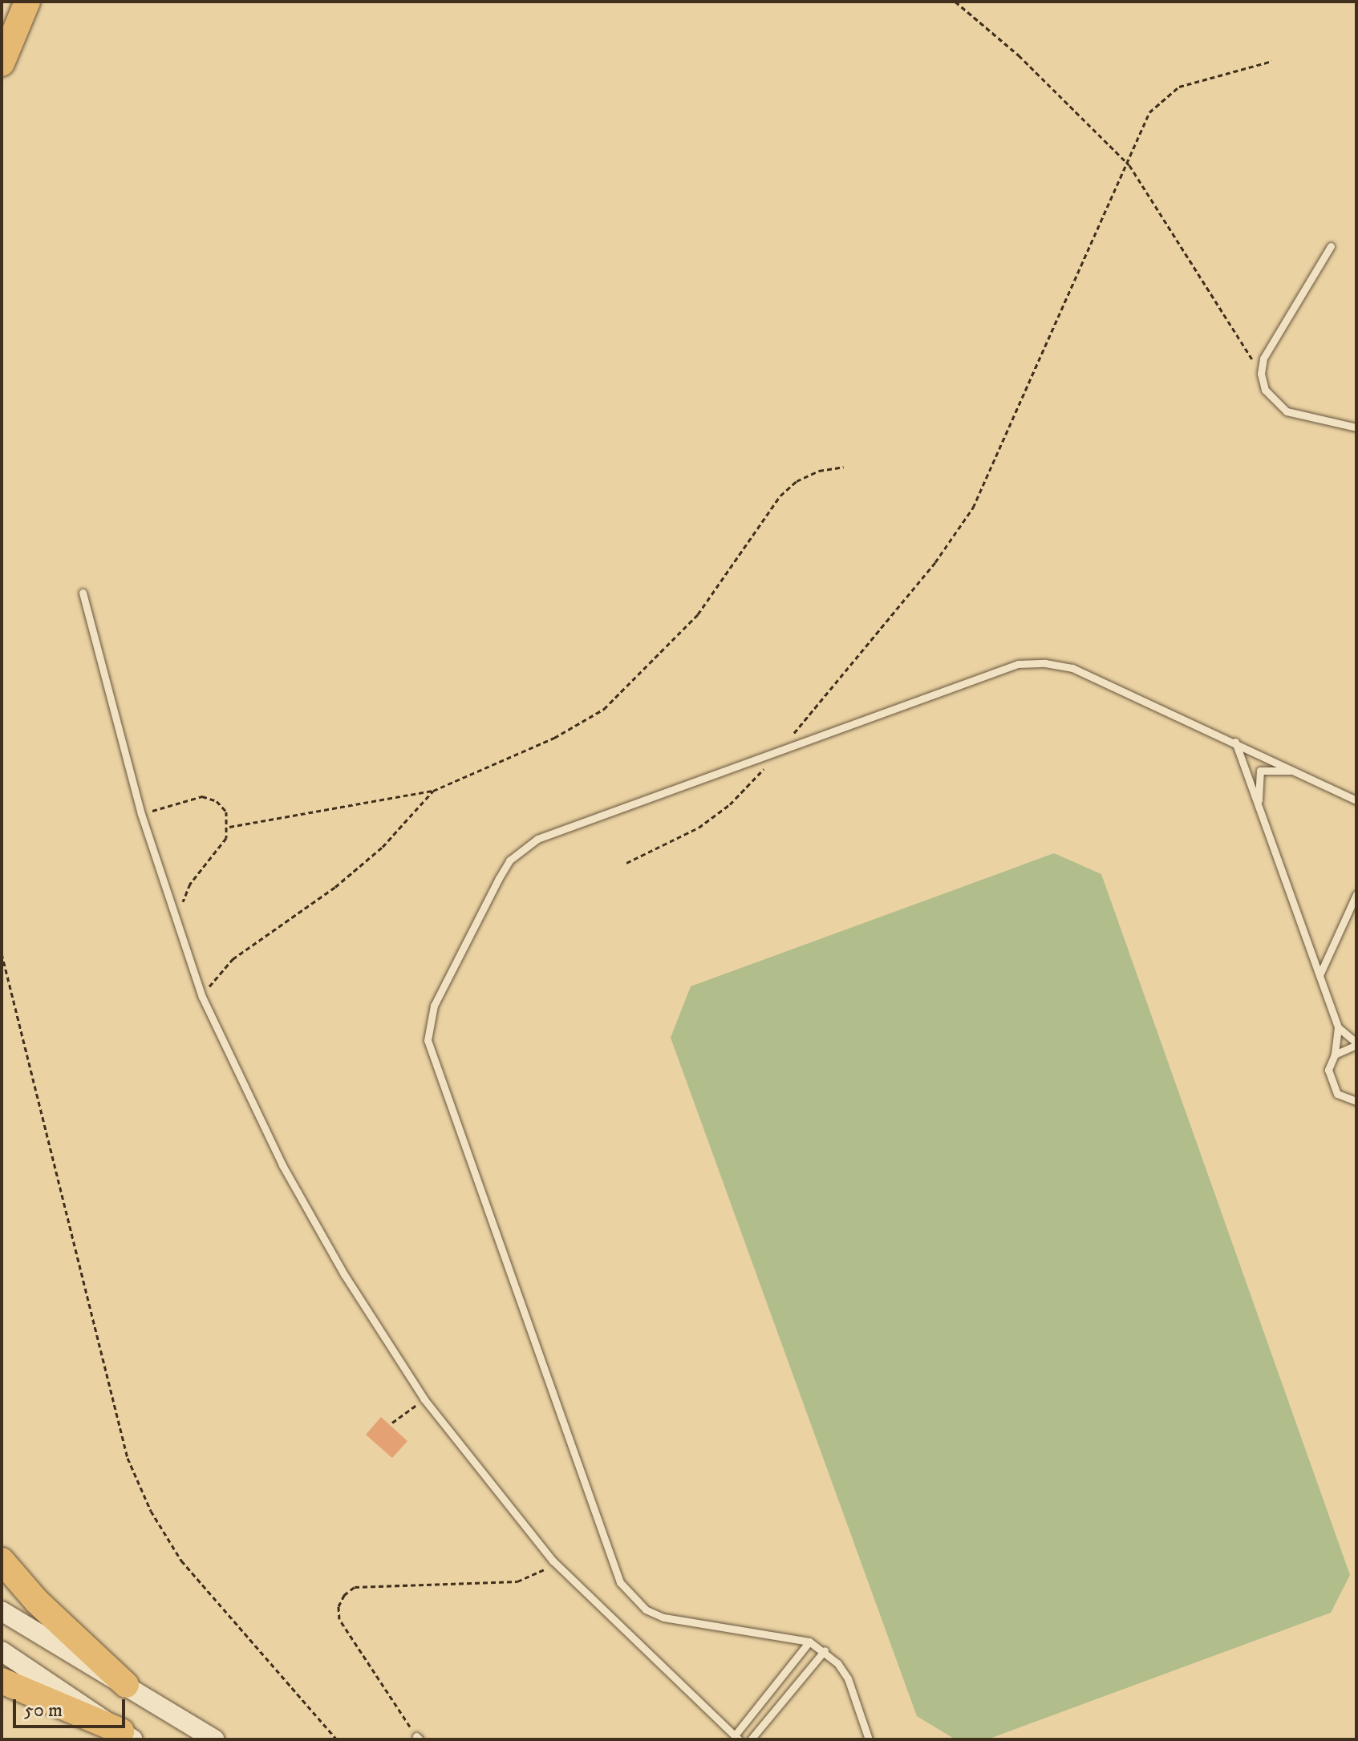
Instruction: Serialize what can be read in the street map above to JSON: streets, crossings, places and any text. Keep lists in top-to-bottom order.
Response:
{
  "scale_bar": "50 m"
}
